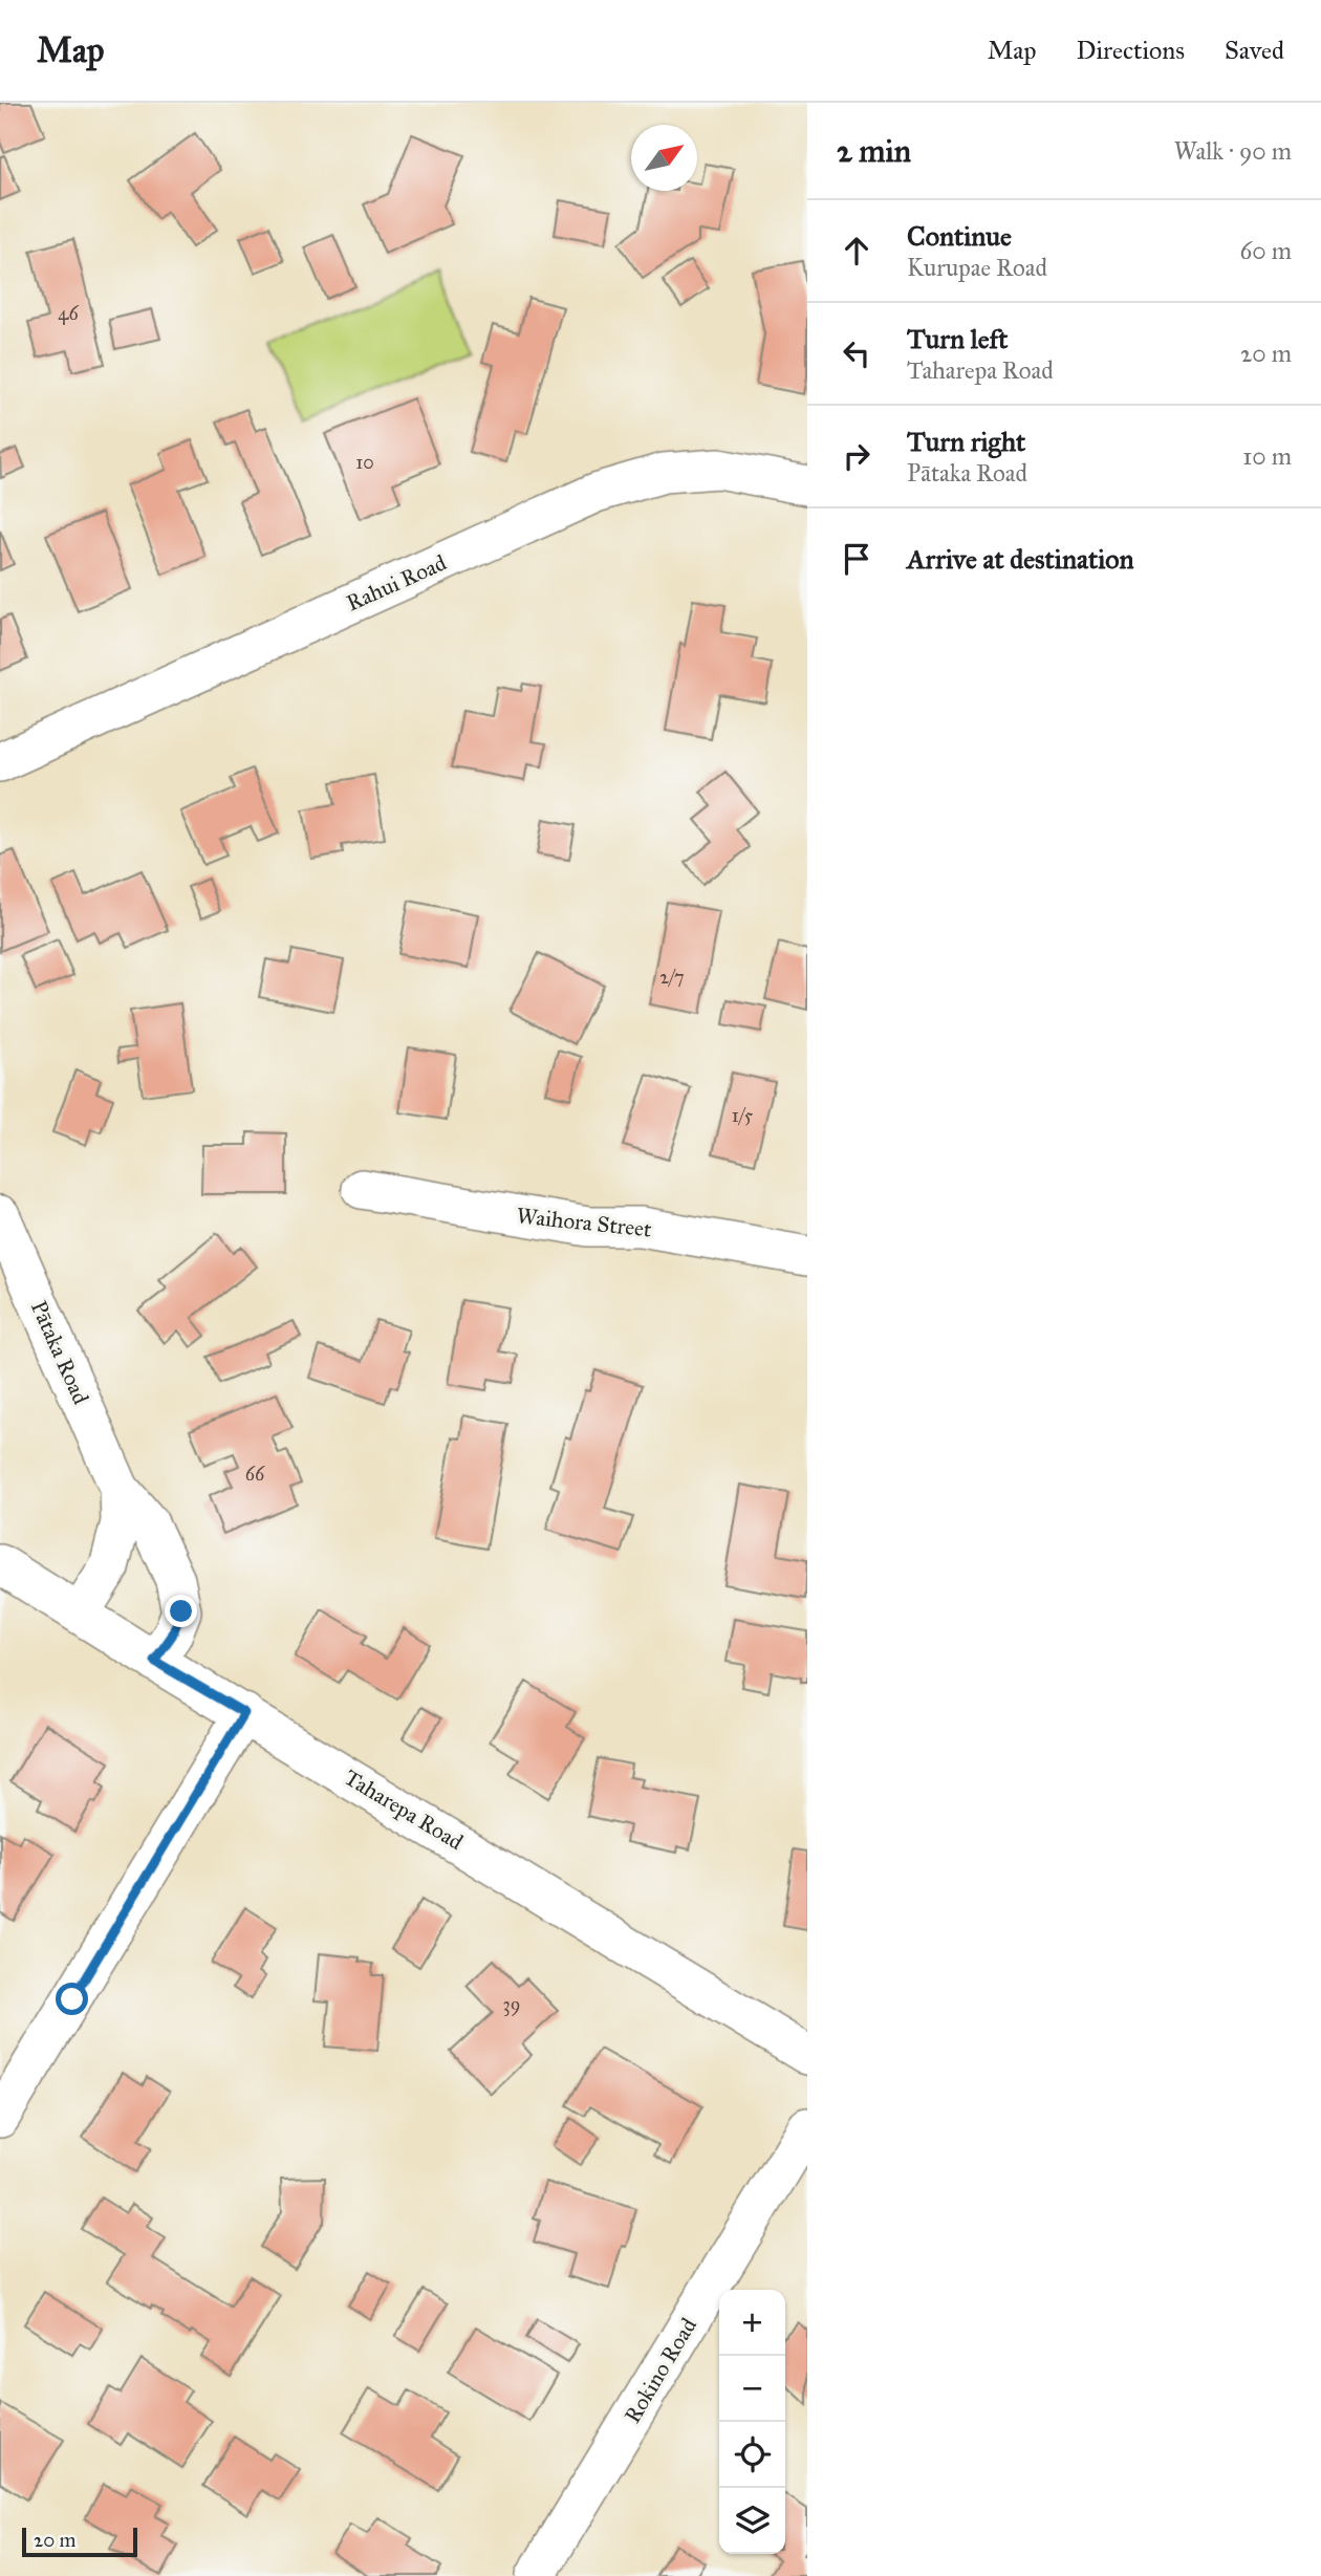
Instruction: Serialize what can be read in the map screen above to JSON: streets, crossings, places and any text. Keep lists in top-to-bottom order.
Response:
{
  "streets": {
    "street": [
      "Rahui Road",
      "Waihora Street",
      "Pātaka Road",
      "Taharepa Road",
      "Rokino Road"
    ]
  },
  "crossings": [
    ["Pātaka Road", "Taharepa Road"]
  ],
  "house_numbers": [
    "46",
    "10",
    "2/7",
    "1/5",
    "66",
    "39"
  ],
  "scale_bar": "20 m",
  "north": "top right",
  "page": {
    "header": "Map",
    "nav": ["Map", "Directions", "Saved"],
    "heading": ["2 min", "Walk · 90 m"],
    "list": [
      ["Continue", "Kurupae Road", "60 m"],
      ["Turn left", "Taharepa Road", "20 m"],
      ["Turn right", "Pātaka Road", "10 m"],
      "Arrive at destination"
    ],
    "map_buttons": ["+", "−"],
    "scale": "20 m"
  }
}
